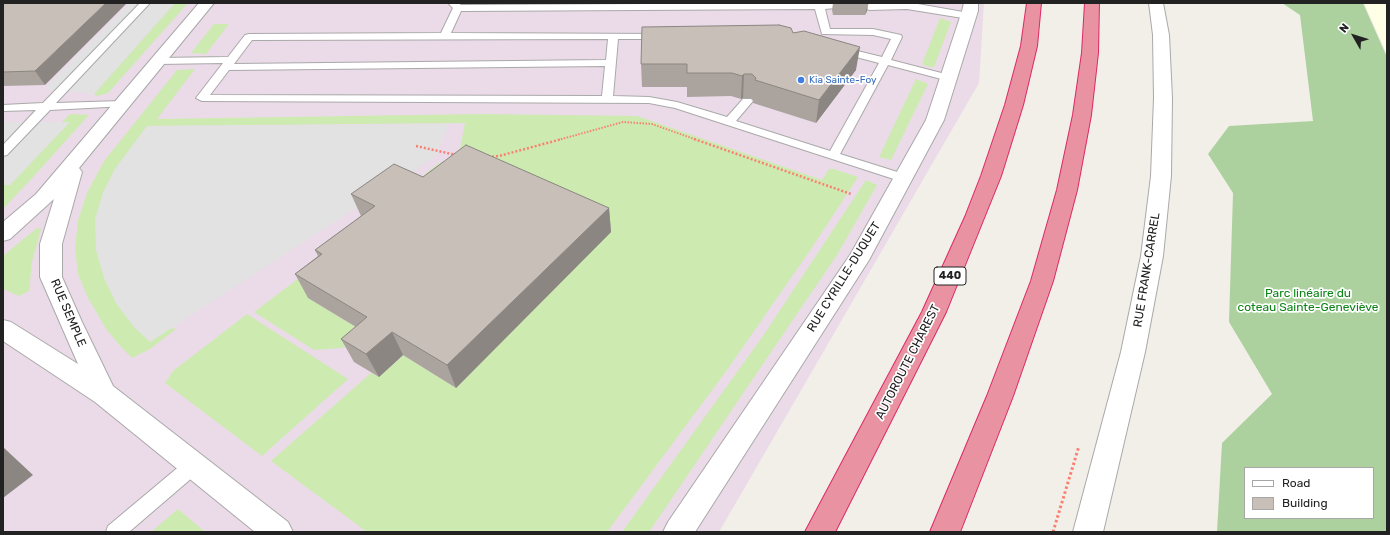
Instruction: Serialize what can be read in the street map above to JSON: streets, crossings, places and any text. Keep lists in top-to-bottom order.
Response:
{
  "streets": {
    "highway": ["440", "AUTOROUTE CHAREST"],
    "street": ["RUE FRANK-CARREL", "RUE CYRILLE-DUQUET", "RUE SEMPLE"]
  },
  "parks": ["Parc linéaire du coteau Sainte-Geneviève"],
  "places": ["Kia Sainte-Foy"],
  "legend": ["Road", "Building"],
  "north": "top left"
}
